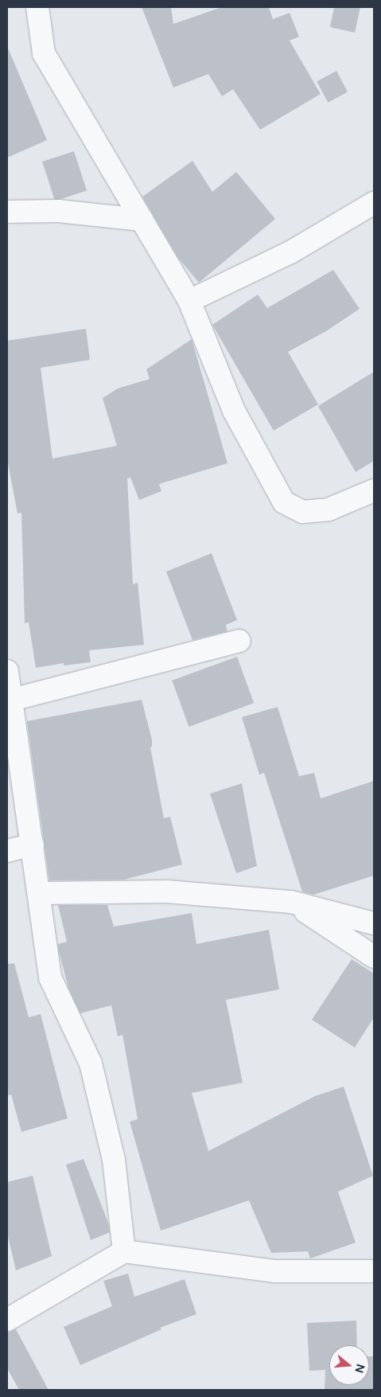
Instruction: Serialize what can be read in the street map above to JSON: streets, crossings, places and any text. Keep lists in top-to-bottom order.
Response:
{
  "north": "right"
}
